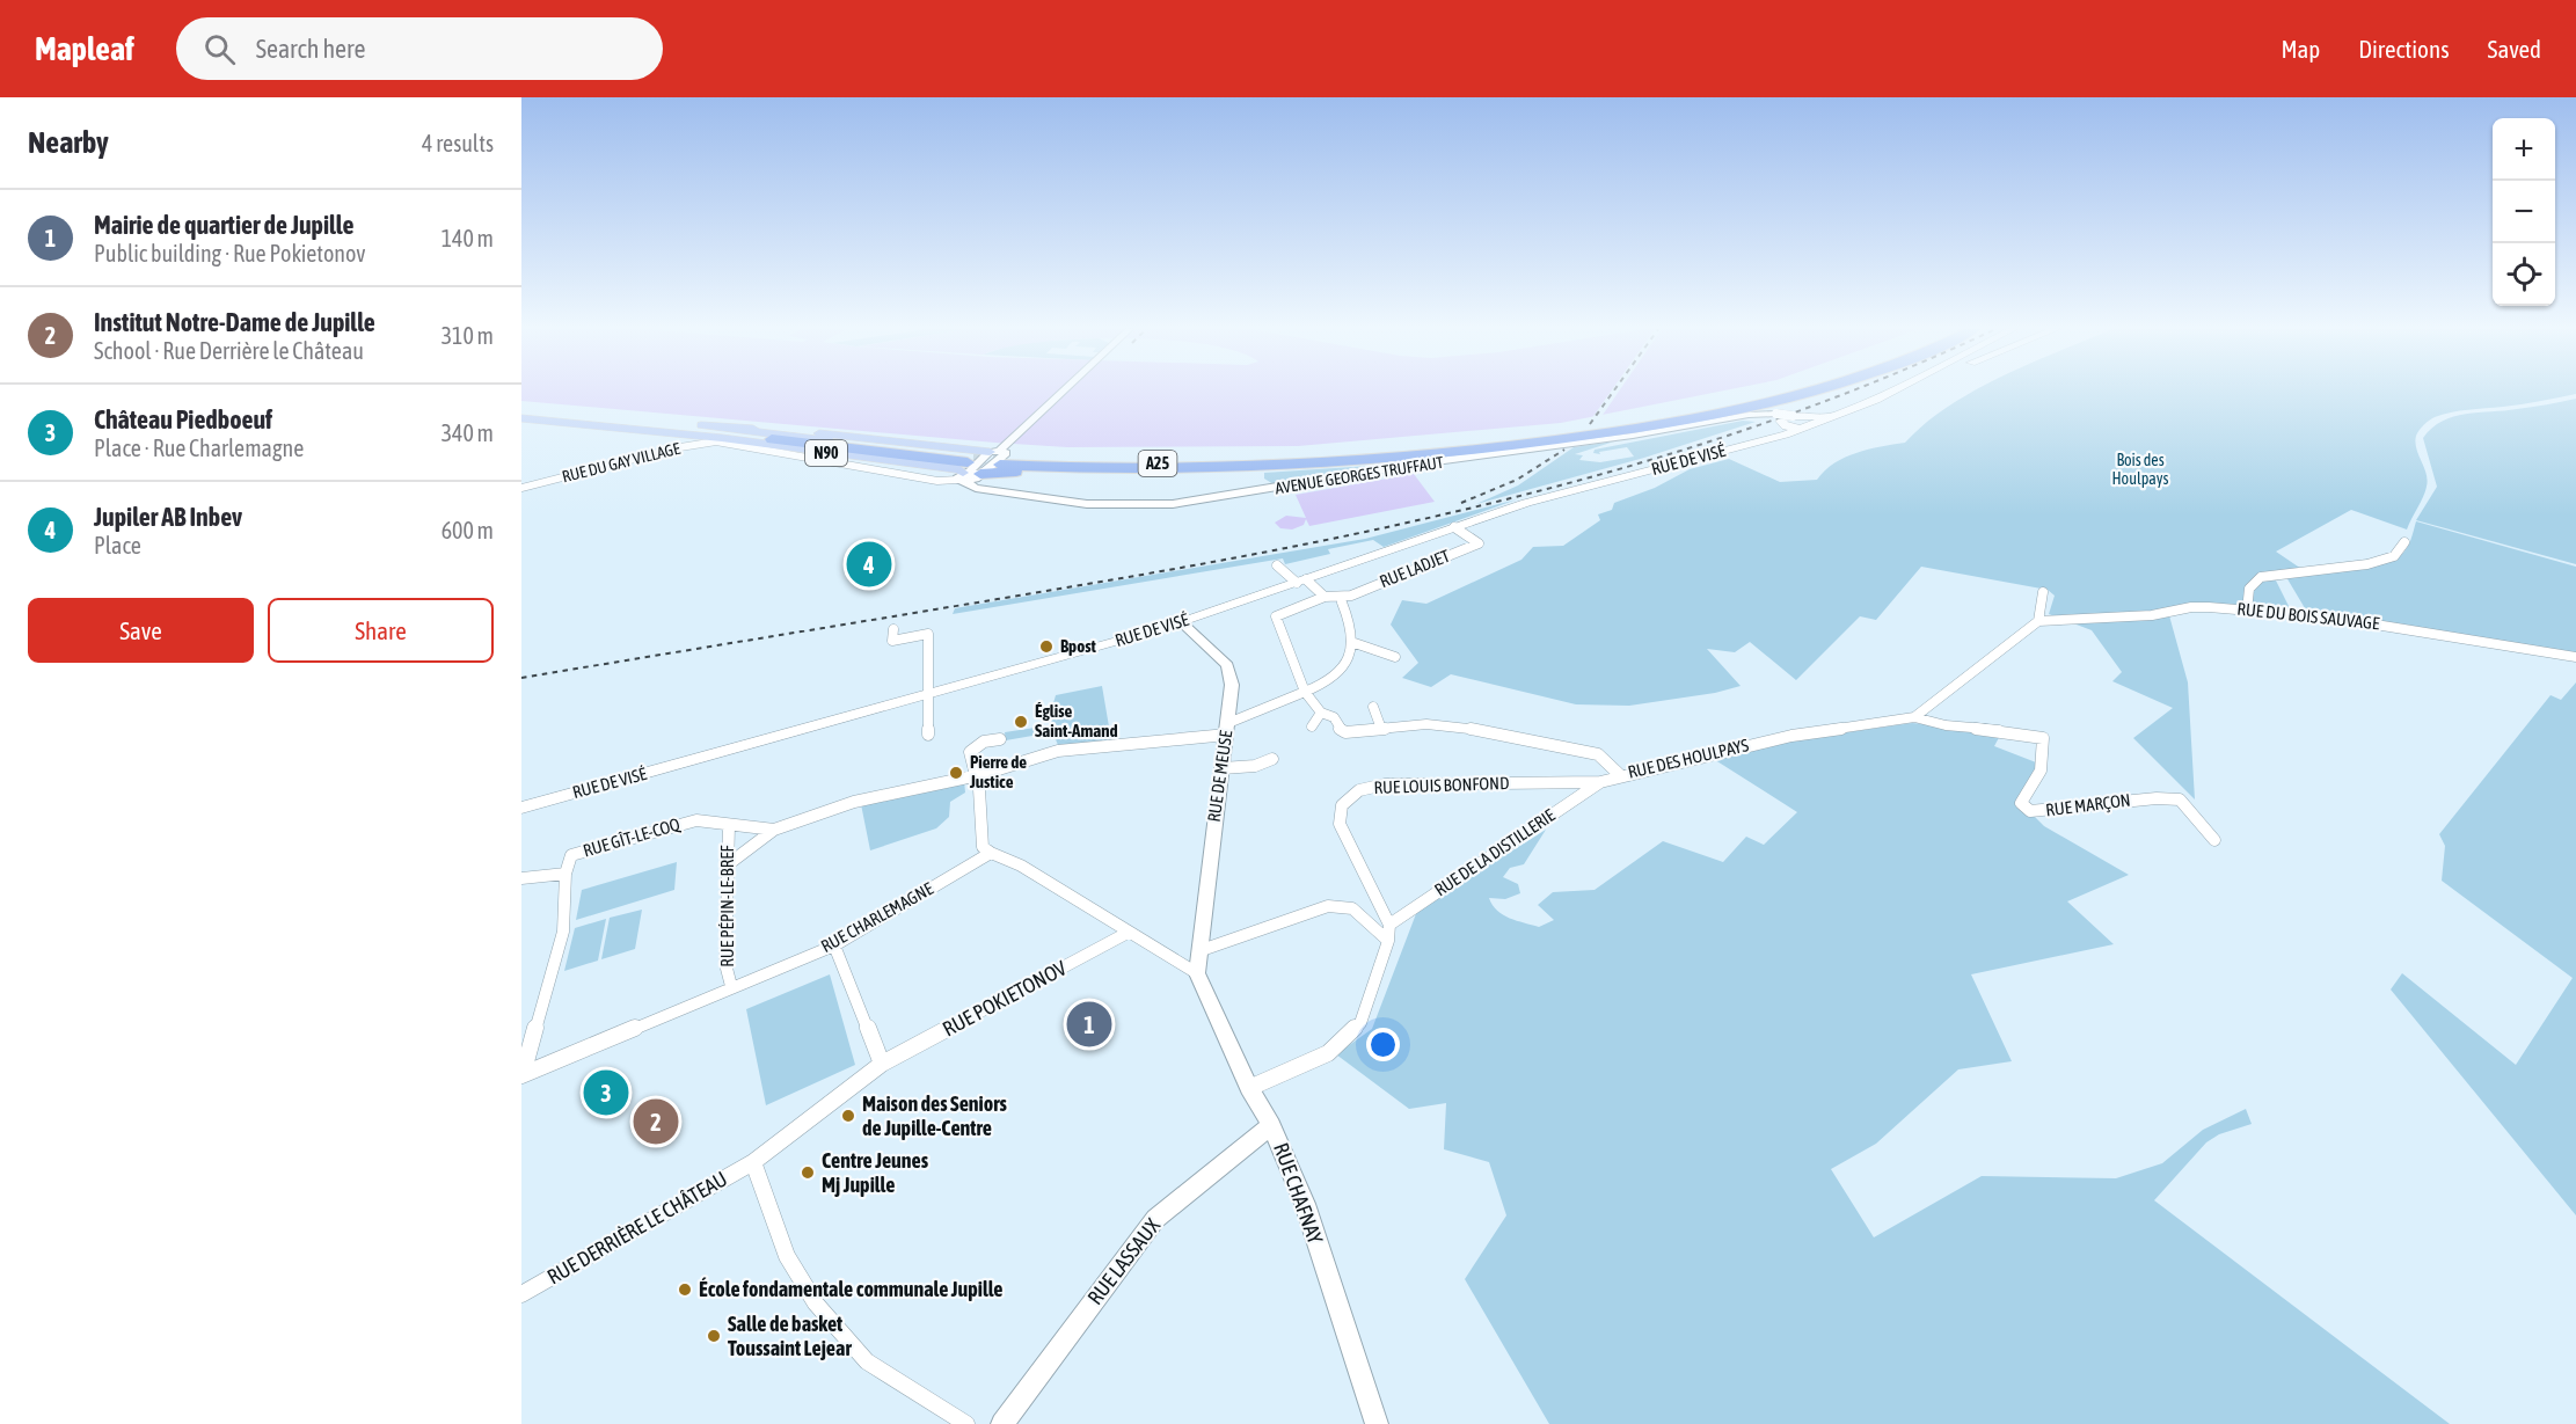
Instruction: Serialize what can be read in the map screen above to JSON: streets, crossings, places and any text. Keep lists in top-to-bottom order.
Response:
{
  "streets": {
    "highway": ["A25"],
    "main road": ["N90", "RUE DE VISÉ"],
    "street": [
      "RUE DU GAY VILLAGE",
      "AVENUE GEORGES TRUFFAUT",
      "RUE LADJET",
      "RUE DU BOIS SAUVAGE",
      "RUE DES HOULPAYS",
      "RUE DE MEUSE",
      "RUE LOUIS BONFOND",
      "RUE MARÇON",
      "RUE GÎT-LE-COQ",
      "RUE DE LA DISTILLERIE",
      "RUE PÉPIN-LE-BREF",
      "RUE CHARLEMAGNE",
      "RUE POKIETONOV",
      "RUE CHAFNAY",
      "RUE DERRIÈRE LE CHÂTEAU",
      "RUE LASSAUX"
    ]
  },
  "crossings": [
    ["N90", "A25"],
    ["N90", "AVENUE GEORGES TRUFFAUT"],
    ["RUE DE VISÉ", "AVENUE GEORGES TRUFFAUT"],
    ["RUE DE VISÉ", "RUE LADJET"],
    ["RUE DE VISÉ", "RUE DE MEUSE"],
    ["RUE DU GAY VILLAGE", "AVENUE GEORGES TRUFFAUT"],
    ["A25", "AVENUE GEORGES TRUFFAUT"],
    ["RUE LADJET", "RUE DES HOULPAYS"],
    ["RUE DU BOIS SAUVAGE", "RUE DES HOULPAYS"],
    ["RUE DES HOULPAYS", "RUE LOUIS BONFOND"],
    ["RUE DES HOULPAYS", "RUE MARÇON"],
    ["RUE DES HOULPAYS", "RUE GÎT-LE-COQ"],
    ["RUE DE MEUSE", "RUE GÎT-LE-COQ"],
    ["RUE DE MEUSE", "RUE CHAFNAY"],
    ["RUE LOUIS BONFOND", "RUE DE LA DISTILLERIE"],
    ["RUE GÎT-LE-COQ", "RUE PÉPIN-LE-BREF"],
    ["RUE PÉPIN-LE-BREF", "RUE CHARLEMAGNE"],
    ["RUE POKIETONOV", "RUE DERRIÈRE LE CHÂTEAU"],
    ["RUE CHAFNAY", "RUE LASSAUX"]
  ],
  "parks": ["Bois des Houlpays"],
  "places": [
    "Bpost",
    "Église Saint-Amand",
    "Pierre de Justice",
    "Maison des Seniors de Jupille-Centre",
    "Centre Jeunes Mj Jupille",
    "École fondamentale communale Jupille",
    "Salle de basket Toussaint Lejear"
  ],
  "page": {
    "header": "Mapleaf",
    "search": "Search here",
    "nav": ["Map", "Directions", "Saved"],
    "heading": ["Nearby", "4 results"],
    "map_buttons": ["+", "−"],
    "list": [
      {
        "mark": "1",
        "name": "Mairie de quartier de Jupille",
        "note": "Public building · Rue Pokietonov",
        "value": "140 m"
      },
      {
        "mark": "2",
        "name": "Institut Notre-Dame de Jupille",
        "note": "School · Rue Derrière le Château",
        "value": "310 m"
      },
      {
        "mark": "3",
        "name": "Château Piedboeuf",
        "note": "Place · Rue Charlemagne",
        "value": "340 m"
      },
      {
        "mark": "4",
        "name": "Jupiler AB Inbev",
        "note": "Place",
        "value": "600 m"
      }
    ],
    "pins": [
      "4",
      "1",
      "3",
      "2"
    ],
    "buttons": ["Save", "Share"]
  }
}
